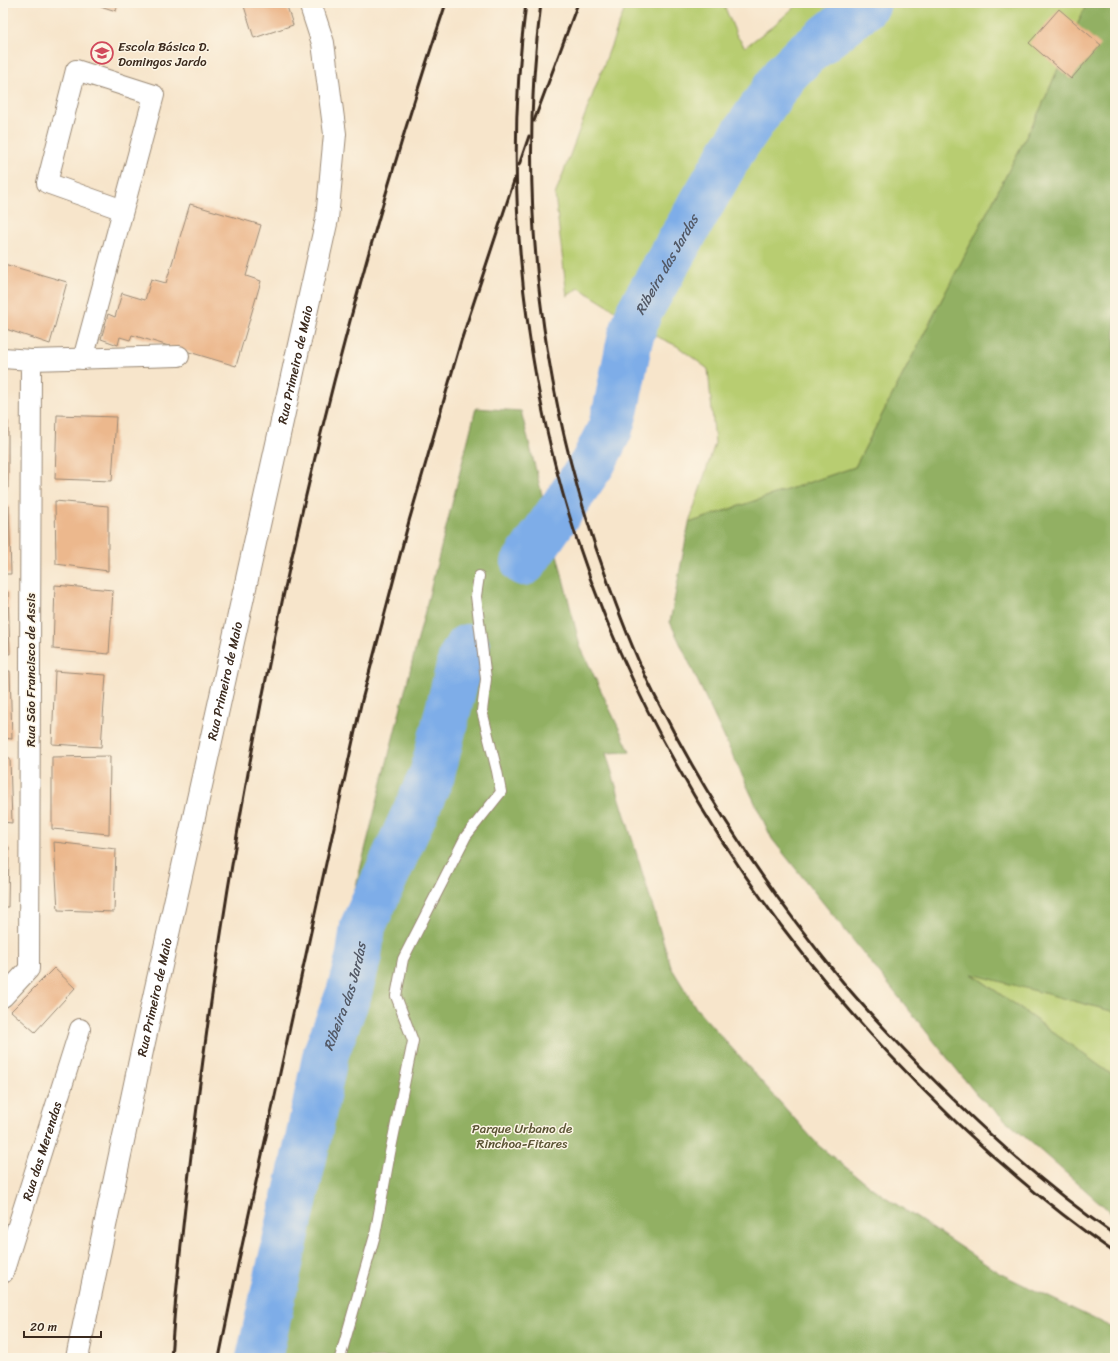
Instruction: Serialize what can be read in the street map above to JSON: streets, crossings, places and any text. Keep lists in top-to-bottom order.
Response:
{
  "streets": {
    "street": ["Rua Primeiro de Maio", "Rua São Francisco de Assis", "Rua das Merendas"]
  },
  "water": ["Ribeira das Jardas"],
  "parks": ["Parque Urbano de Rinchoa-Fitares"],
  "places": {
    "school or university": ["Escola Básica D. Domingos Jardo"]
  },
  "scale_bar": "20 m"
}
